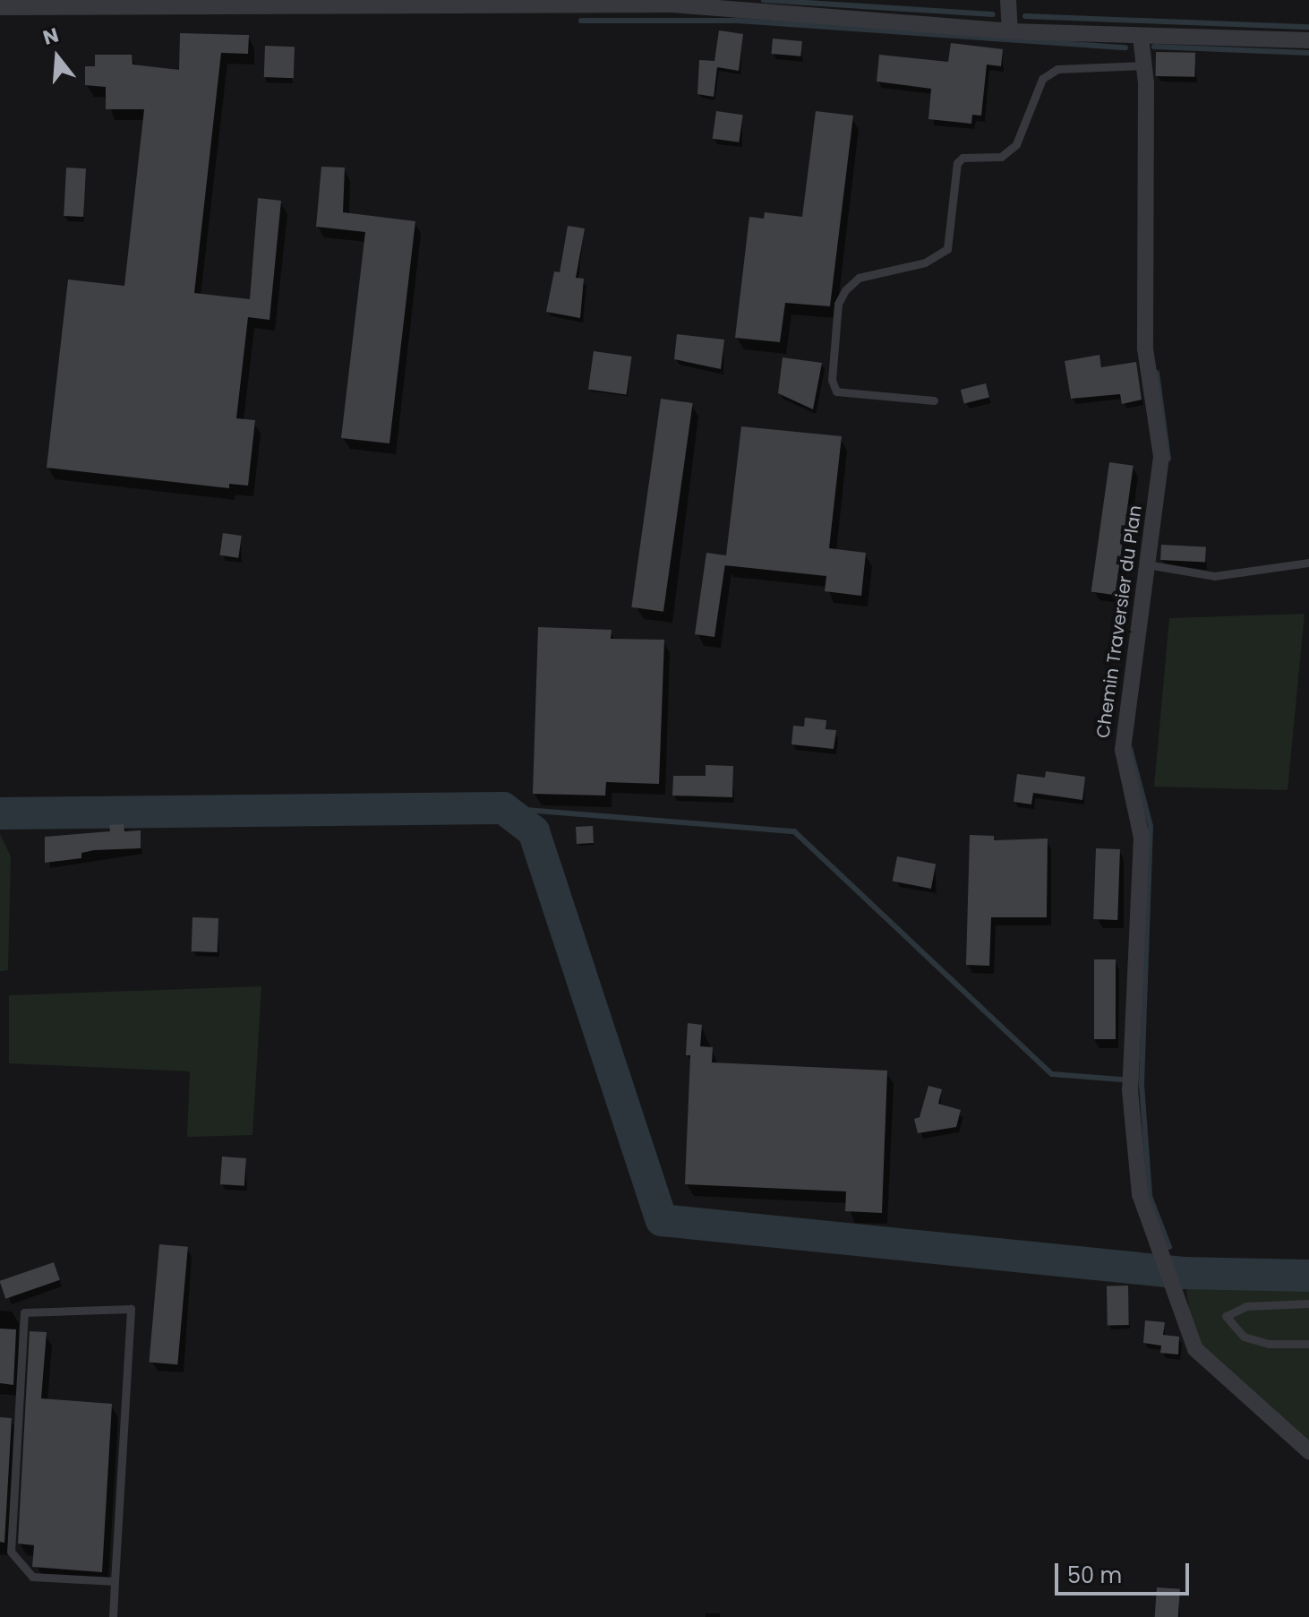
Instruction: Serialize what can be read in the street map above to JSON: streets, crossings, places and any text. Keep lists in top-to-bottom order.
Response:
{
  "streets": {
    "street": ["Chemin Traversier du Plan"]
  },
  "scale_bar": "50 m",
  "north": "top"
}
